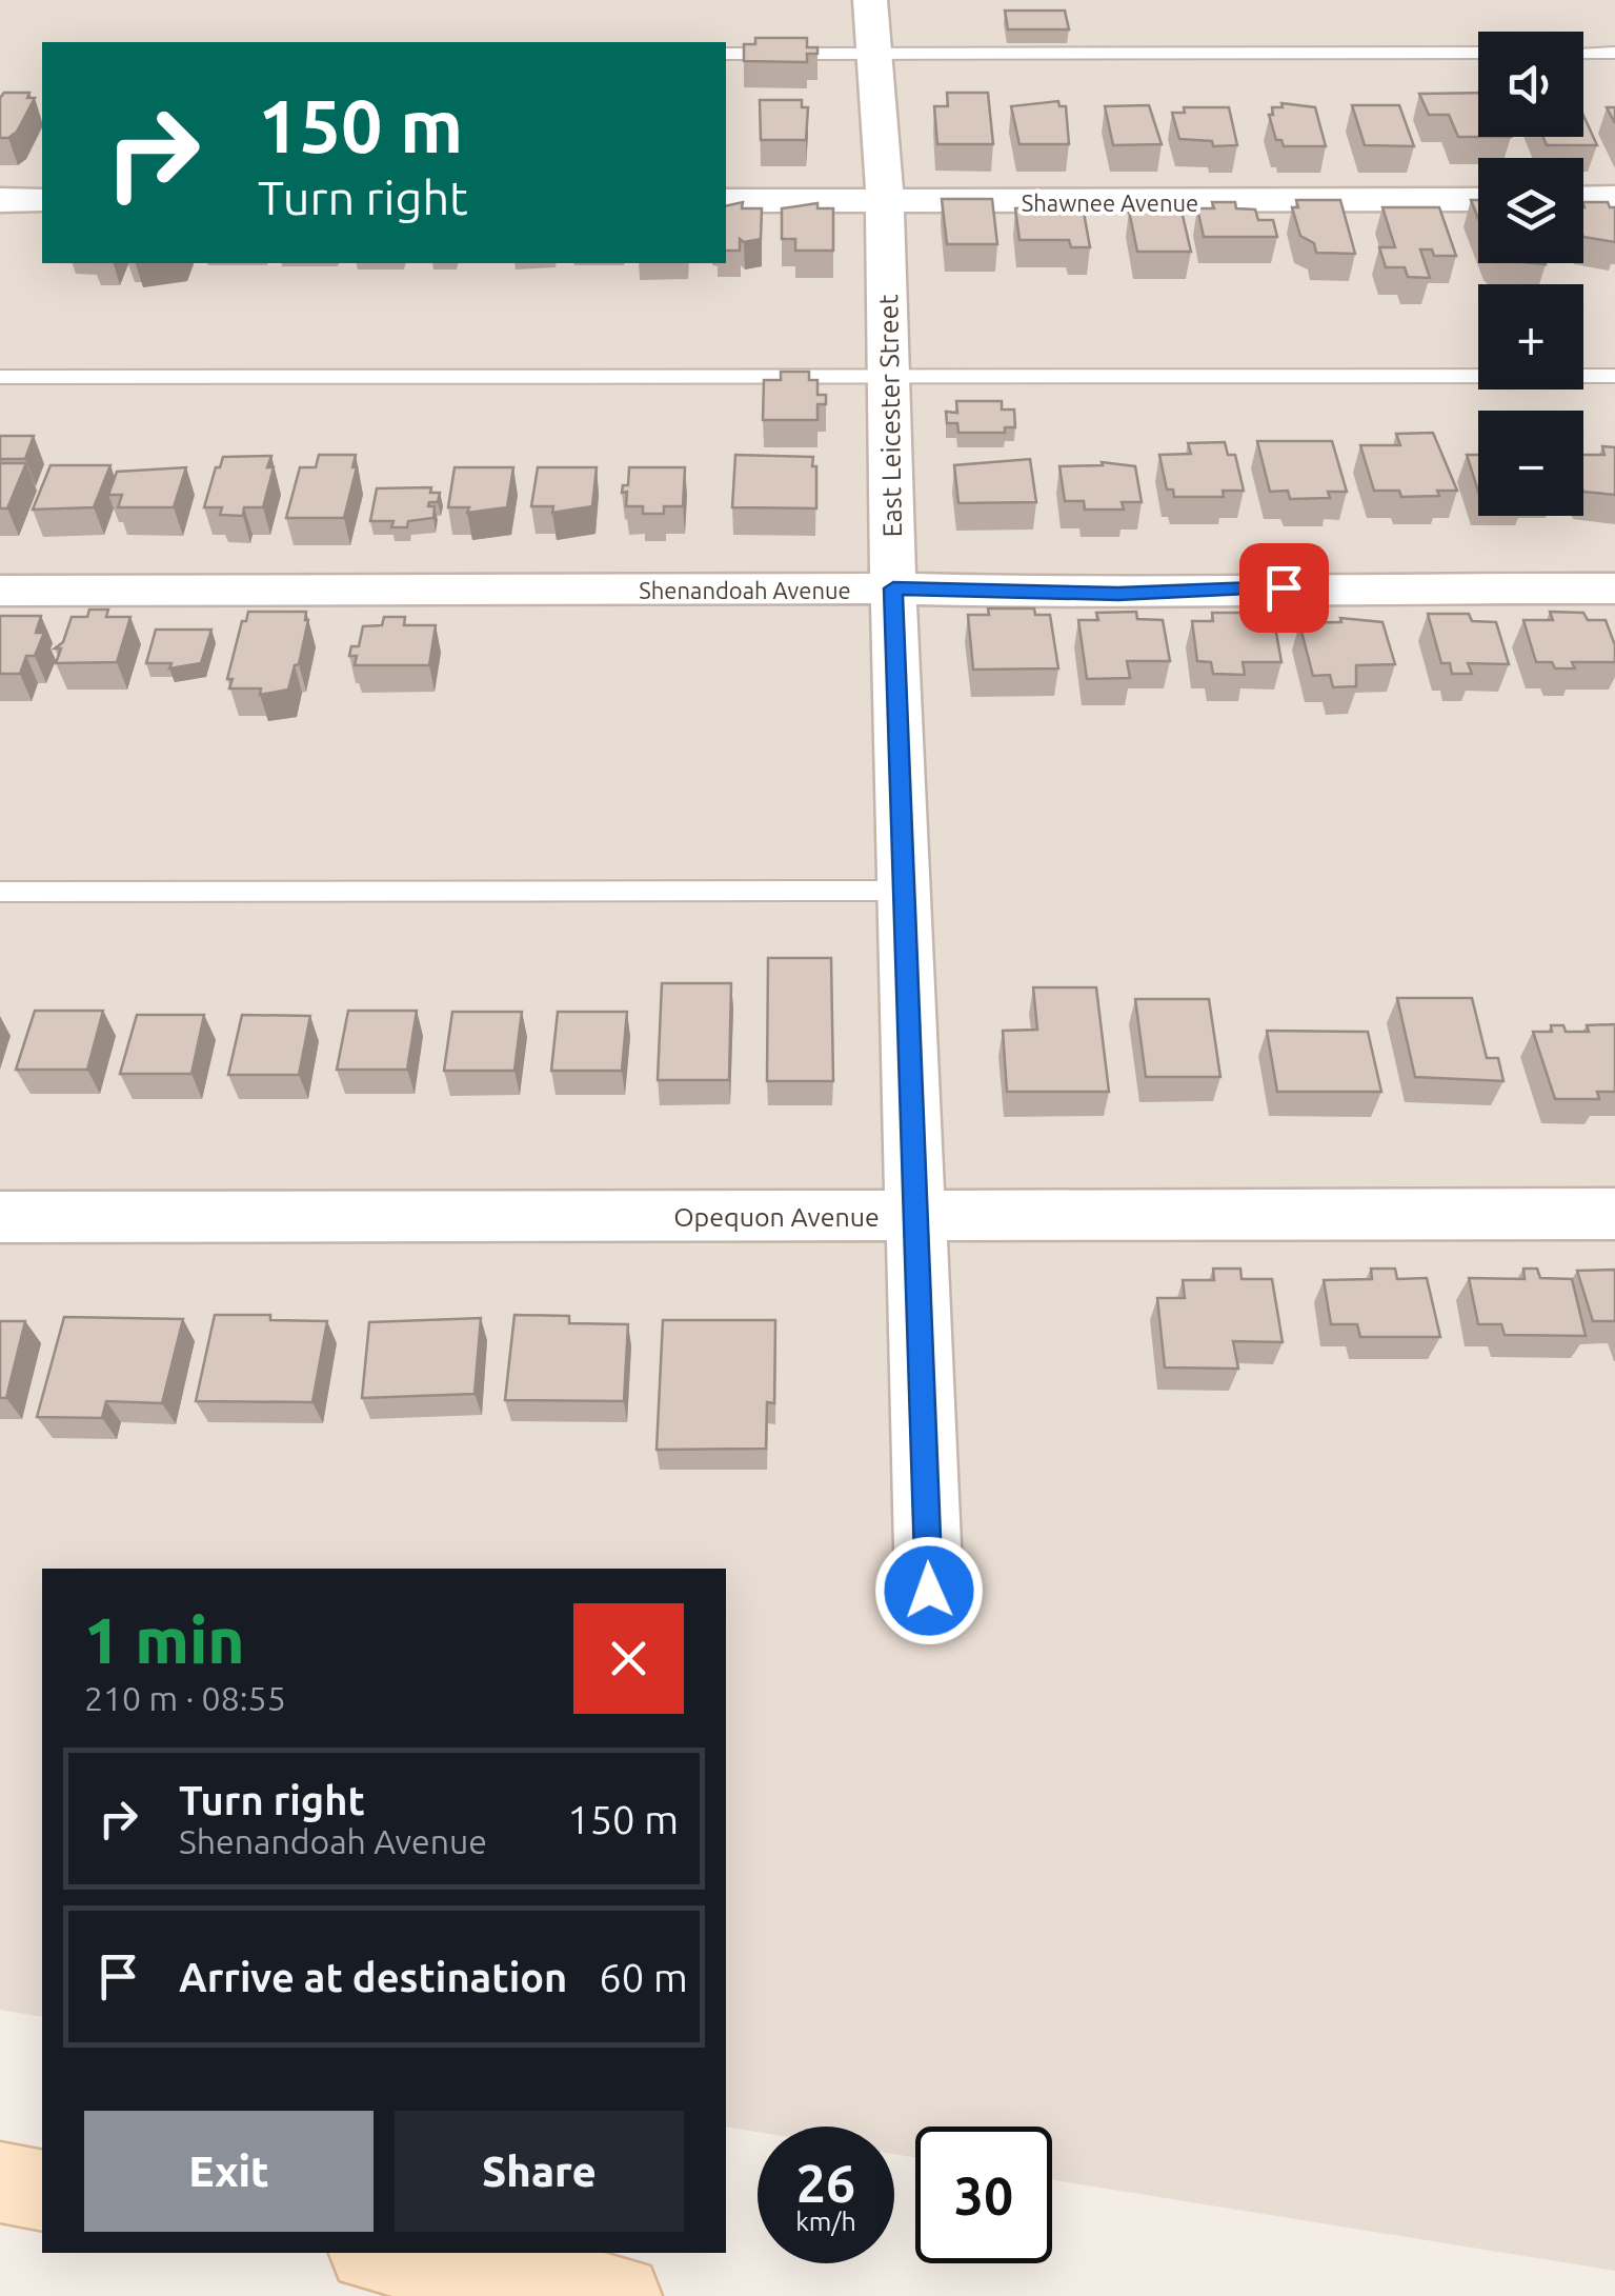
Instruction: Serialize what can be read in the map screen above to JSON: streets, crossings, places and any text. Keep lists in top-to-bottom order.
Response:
{
  "streets": {
    "street": [
      "Shawnee Avenue",
      "East Leicester Street",
      "Shenandoah Avenue",
      "Opequon Avenue"
    ]
  },
  "crossings": [
    ["Shawnee Avenue", "East Leicester Street"],
    ["East Leicester Street", "Shenandoah Avenue"],
    ["East Leicester Street", "Opequon Avenue"]
  ],
  "page": {
    "map_buttons": ["+", "−"],
    "turn": ["150 m", "Turn right"],
    "heading": ["1 min", "210 m · 08:55"],
    "list": [
      {
        "name": "Turn right",
        "note": "Shenandoah Avenue",
        "value": "150 m"
      },
      {
        "name": "Arrive at destination",
        "value": "60 m"
      }
    ],
    "buttons": ["Exit", "Share"],
    "speed": "26 km/h",
    "limit": "30"
  }
}
